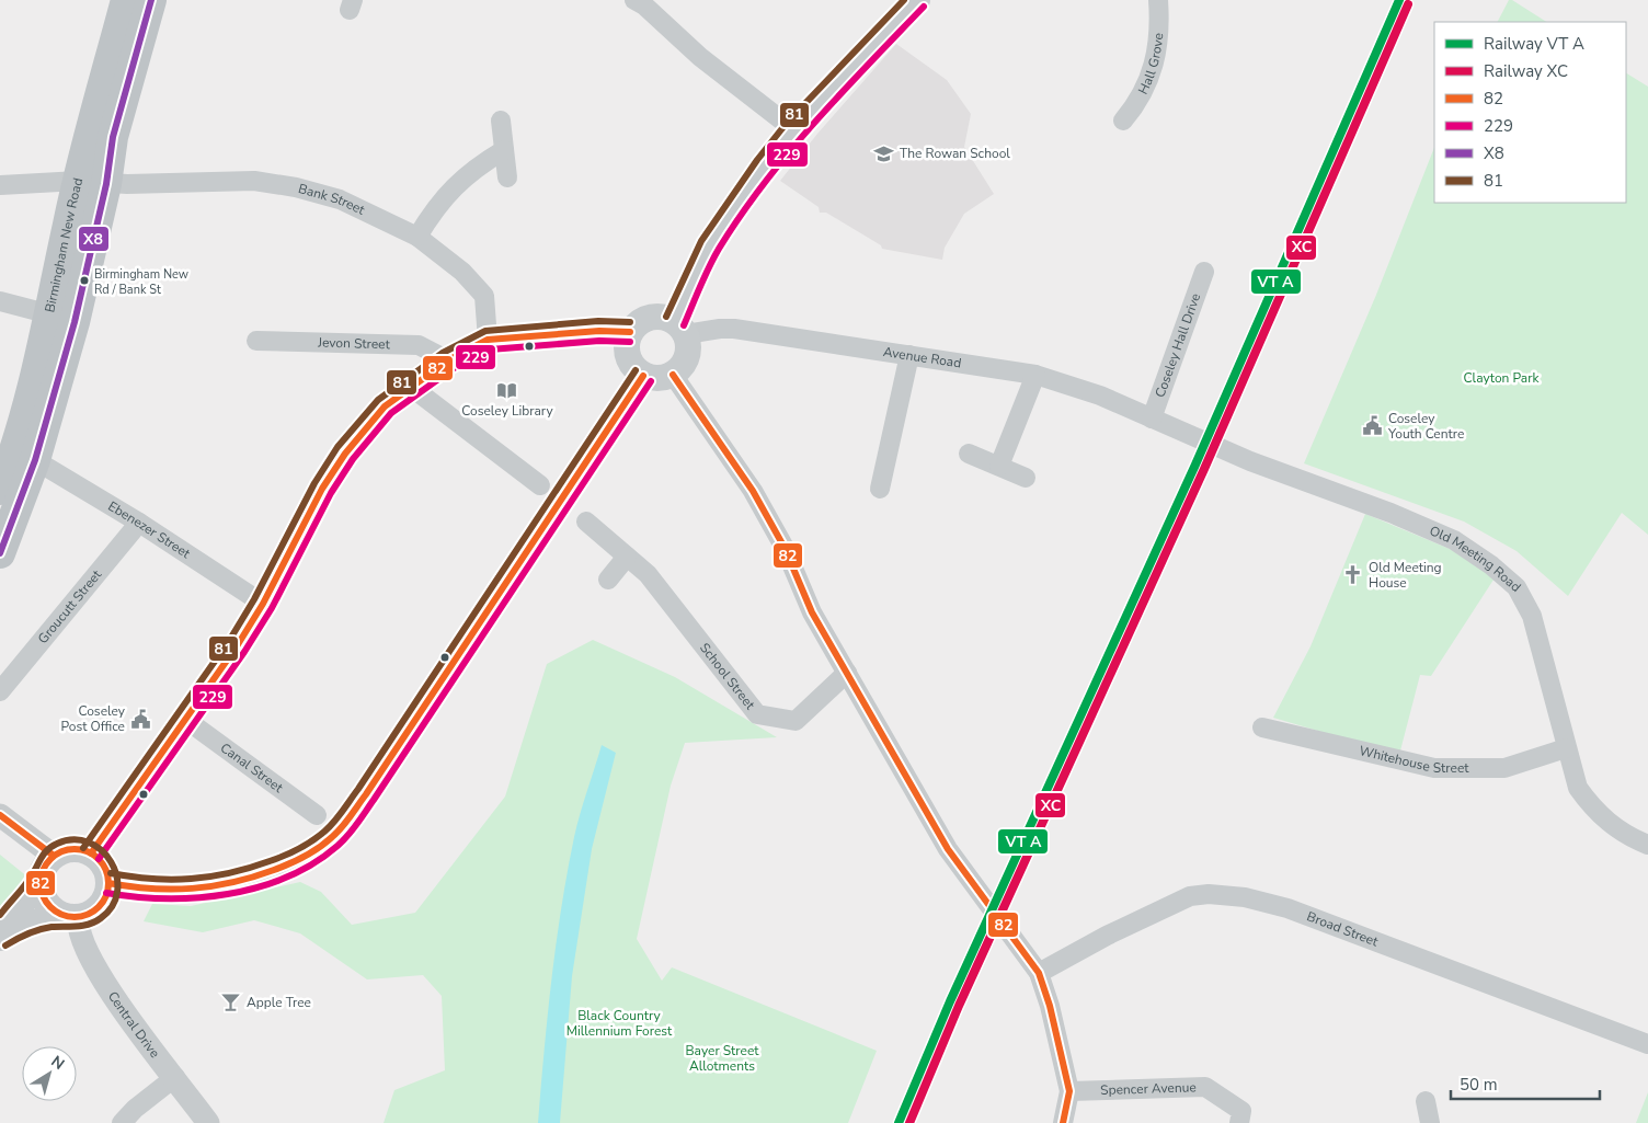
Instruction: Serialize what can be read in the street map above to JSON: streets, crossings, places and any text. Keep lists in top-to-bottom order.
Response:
{
  "streets": {
    "highway": ["Birmingham New Road"],
    "street": [
      "Hall Grove",
      "Bank Street",
      "Jevon Street",
      "Coseley Hall Drive",
      "Avenue Road",
      "Ebenezer Street",
      "Old Meeting Road",
      "Groucutt Street",
      "School Street",
      "Whitehouse Street",
      "Canal Street",
      "Broad Street",
      "Central Drive",
      "Spencer Avenue"
    ]
  },
  "crossings": [
    ["Bank Street", "Birmingham New Road"],
    ["Birmingham New Road", "Ebenezer Street"],
    ["Coseley Hall Drive", "Avenue Road"],
    ["Coseley Hall Drive", "Old Meeting Road"],
    ["Avenue Road", "Old Meeting Road"],
    ["Ebenezer Street", "Groucutt Street"],
    ["Old Meeting Road", "Whitehouse Street"]
  ],
  "parks": ["Clayton Park", "Black Country Millennium Forest", "Bayer Street Allotments"],
  "places": {
    "school or university": ["The Rowan School"],
    "other": ["Birmingham New Rd / Bank St"],
    "library": ["Coseley Library"],
    "public building": ["Coseley Youth Centre", "Coseley Post Office"],
    "church": ["Old Meeting House"],
    "bar": ["Apple Tree"]
  },
  "lines": [
    "transit line X8",
    "transit line 81",
    "rail line XC",
    "transit line 229",
    "transit line 82"
  ],
  "legend": [
    "Railway VT A",
    "Railway XC",
    "82",
    "229",
    "X8",
    "81"
  ],
  "scale_bar": "50 m",
  "north": "top right"
}
